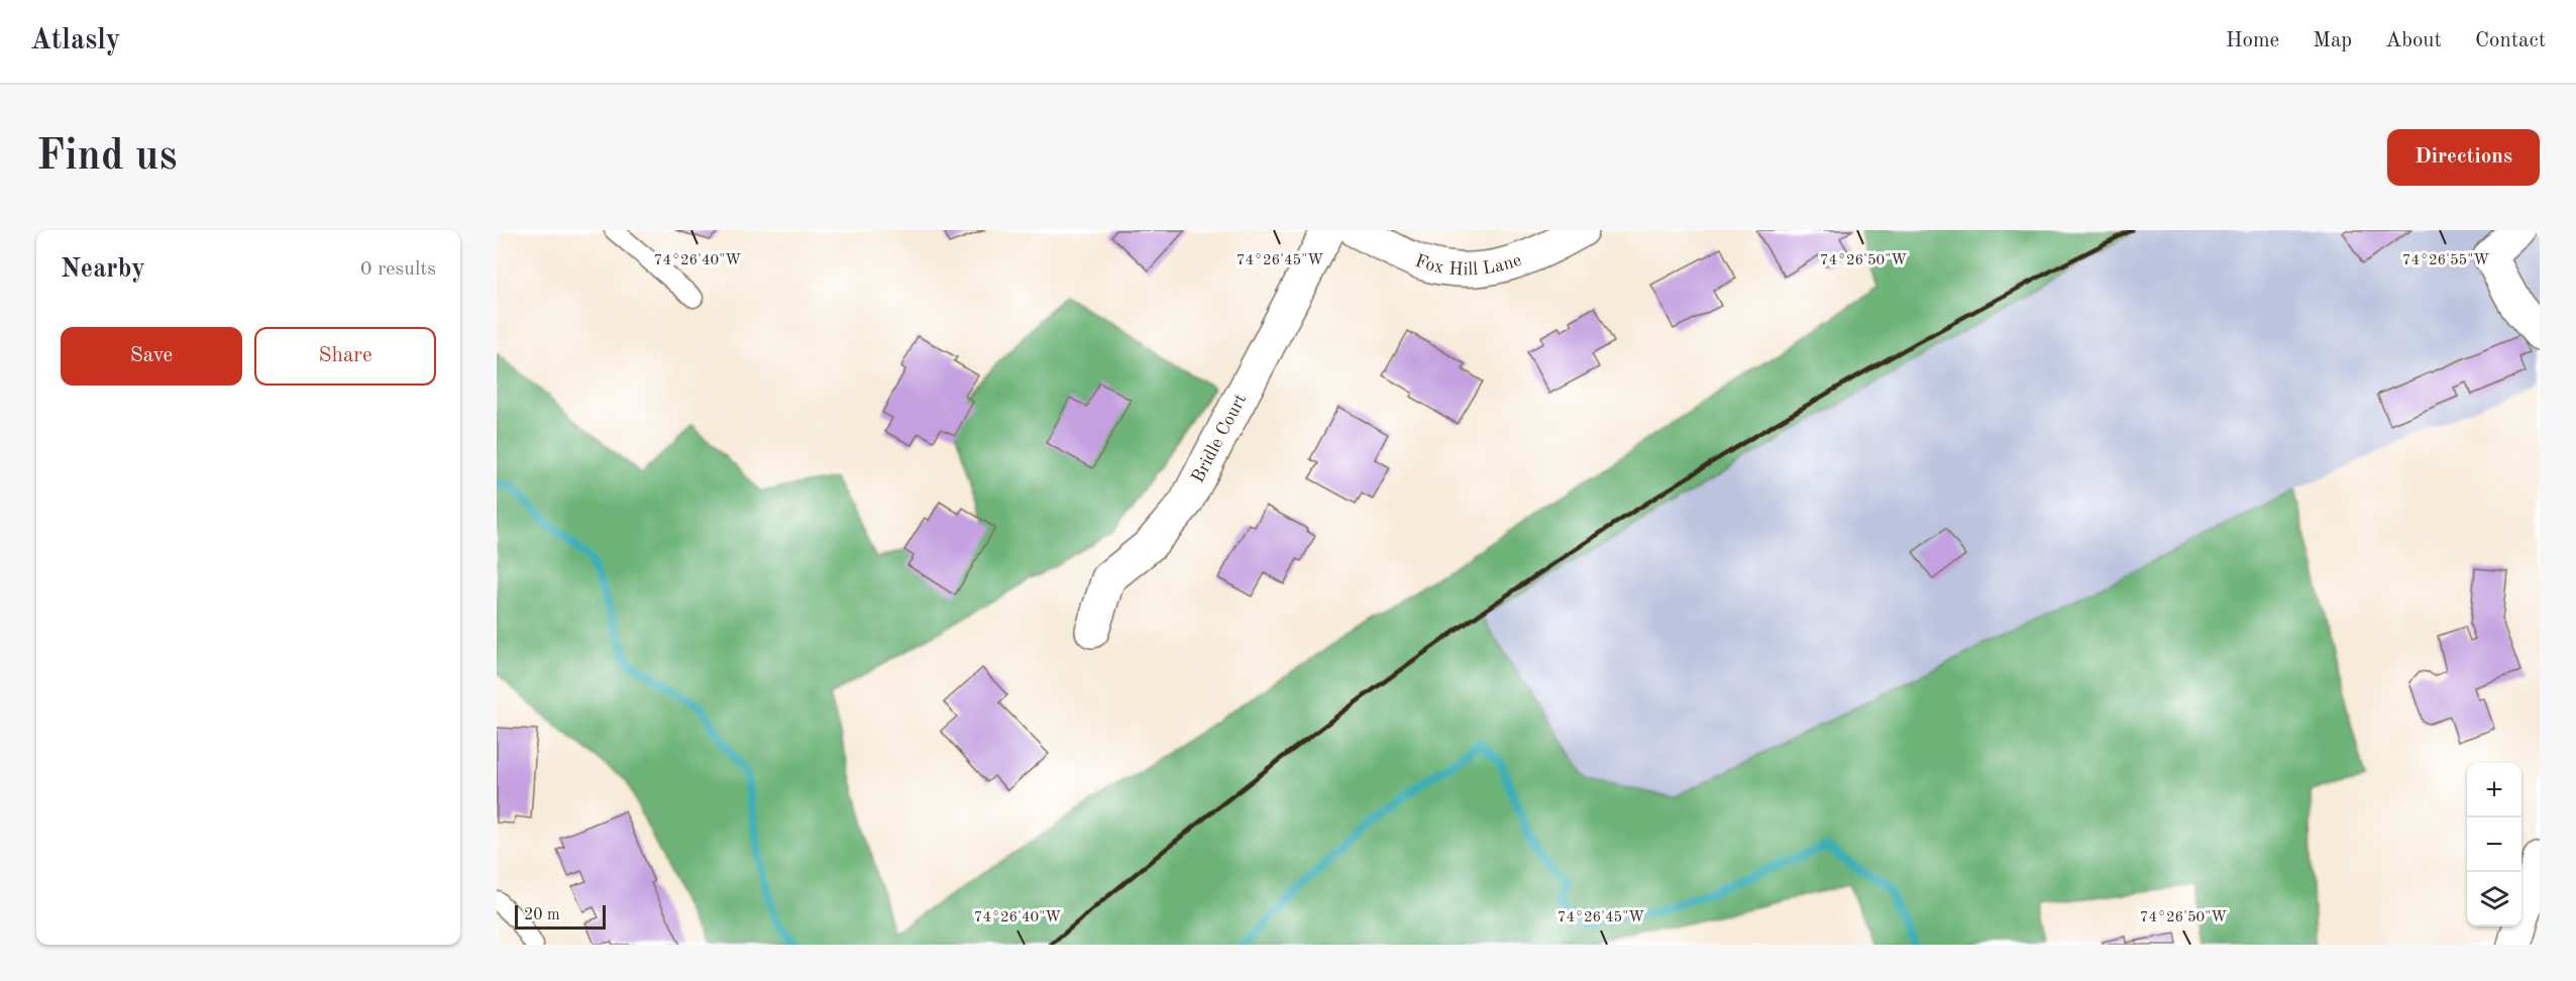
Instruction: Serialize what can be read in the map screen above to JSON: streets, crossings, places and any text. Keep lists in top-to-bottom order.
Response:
{
  "streets": {
    "street": ["Fox Hill Lane", "Bridle Court"]
  },
  "scale_bar": "20 m",
  "page": {
    "header": "Atlasly",
    "nav": [
      "Home",
      "Map",
      "About",
      "Contact"
    ],
    "buttons": [
      "Directions",
      ["Save", "Share"]
    ],
    "title": "Find us",
    "heading": ["Nearby", "0 results"],
    "map_buttons": ["+", "−"],
    "scale": "20 m"
  },
  "coordinates": [
    "74°26'40\"W",
    "74°26'45\"W",
    "74°26'50\"W",
    "74°26'55\"W"
  ]
}
